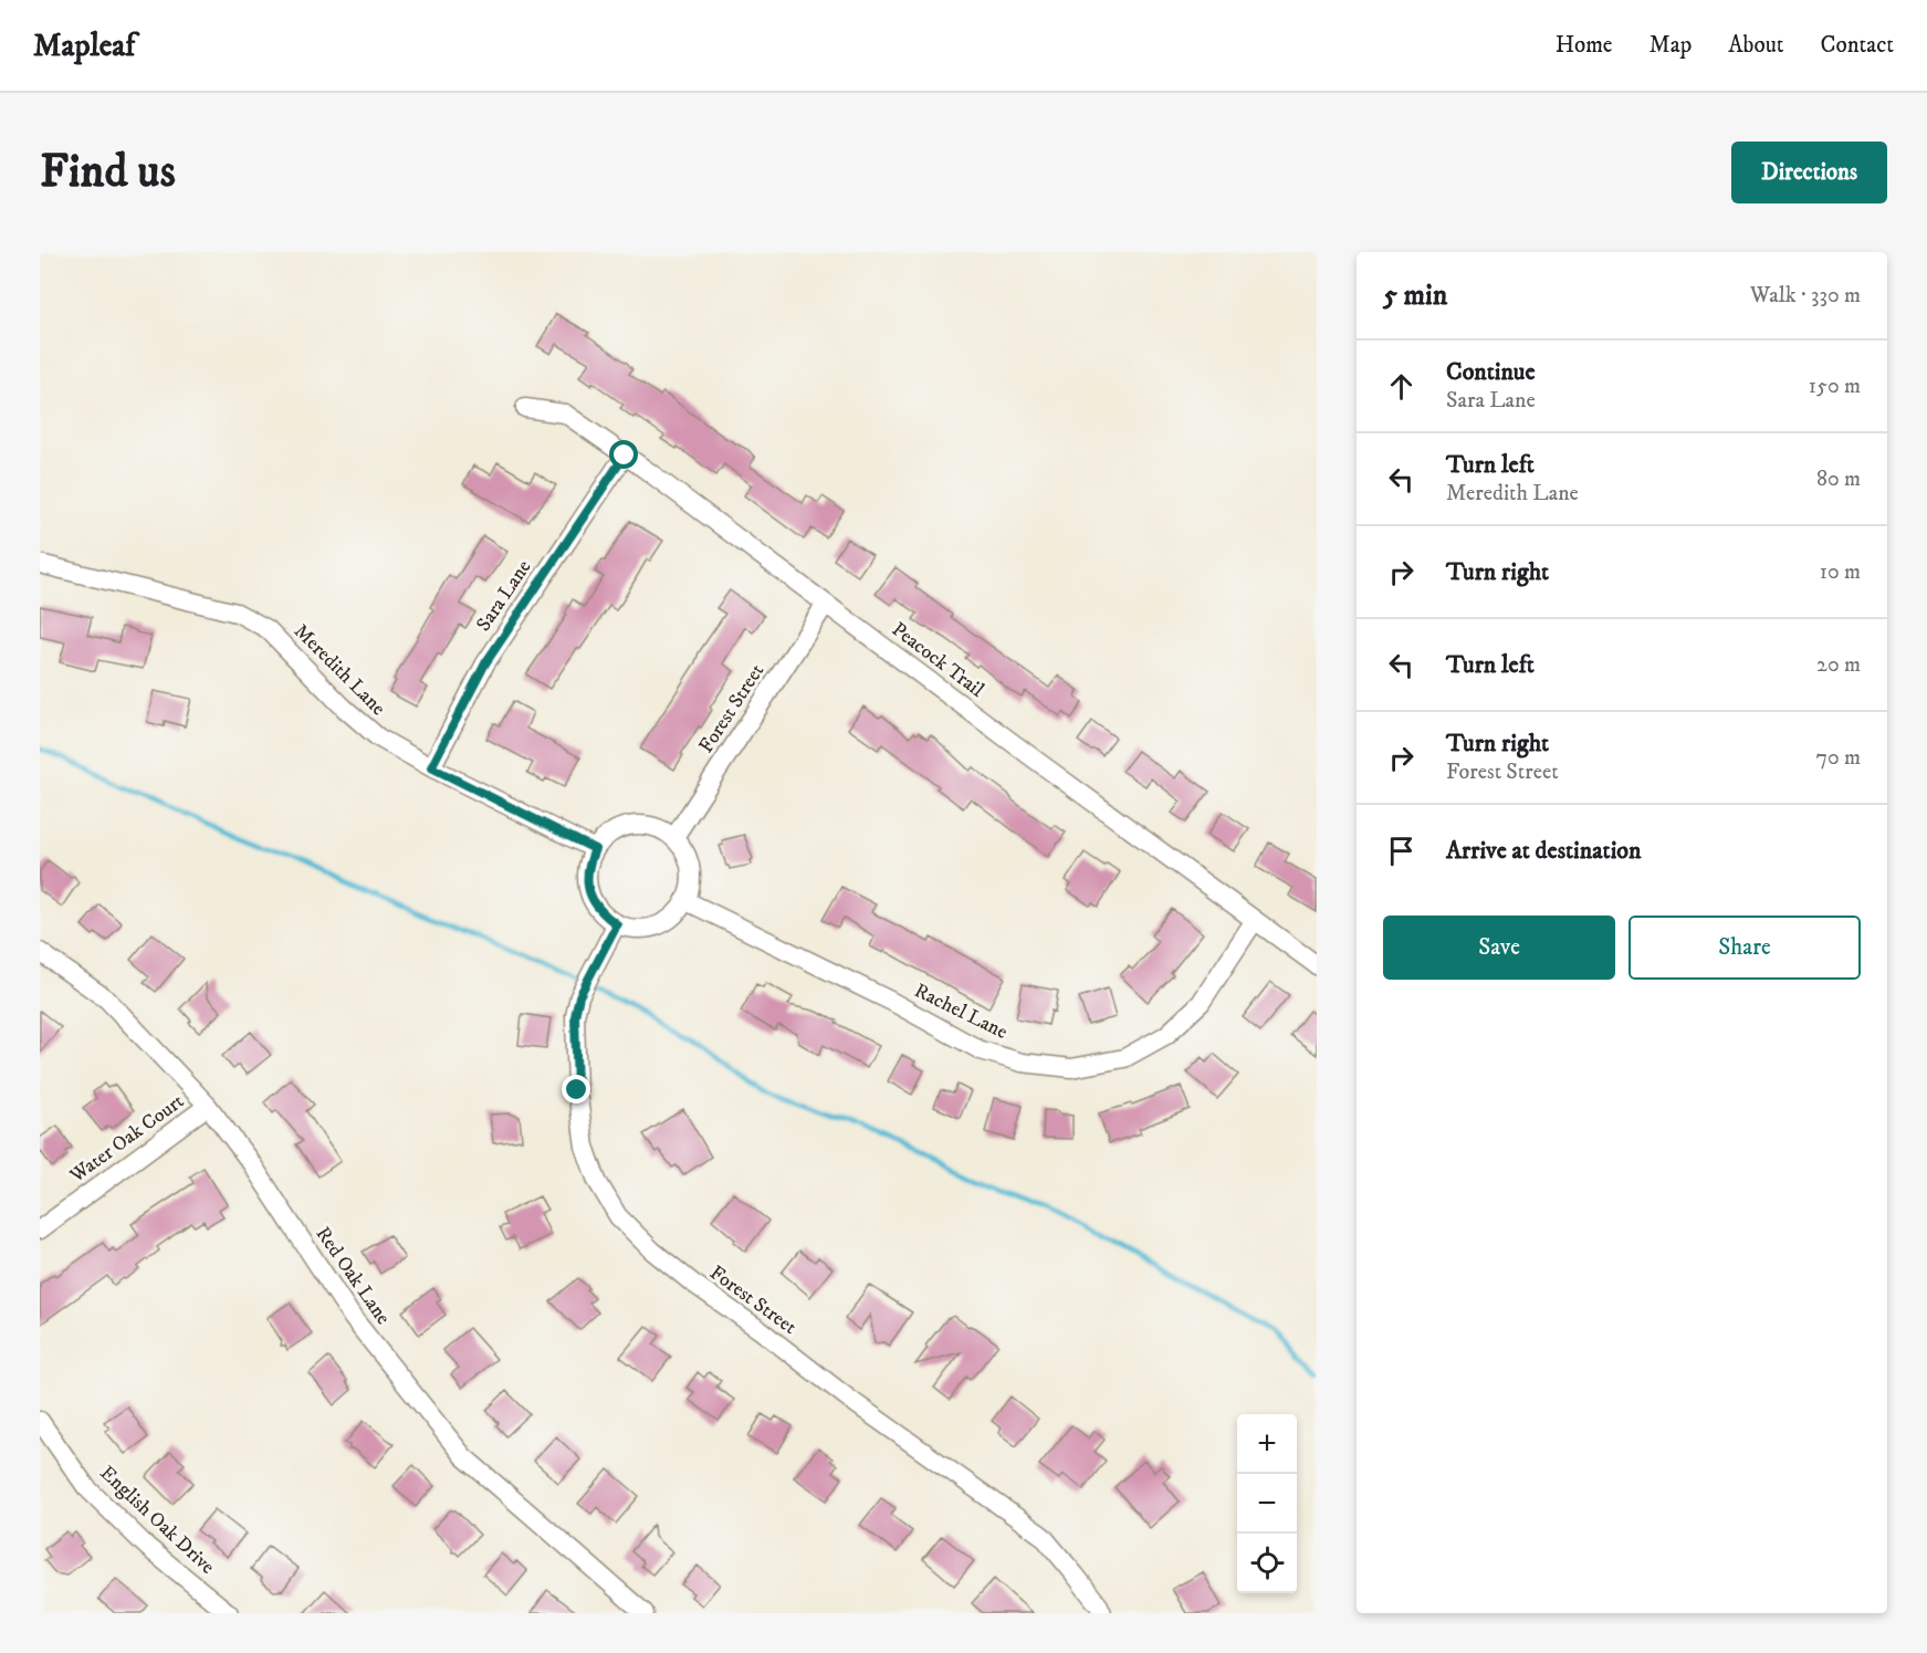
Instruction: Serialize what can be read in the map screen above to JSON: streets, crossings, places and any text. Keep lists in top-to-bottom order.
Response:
{
  "streets": {
    "street": [
      "Sara Lane",
      "Peacock Trail",
      "Meredith Lane",
      "Forest Street",
      "Rachel Lane",
      "Water Oak Court",
      "Red Oak Lane",
      "English Oak Drive"
    ]
  },
  "crossings": [
    ["Sara Lane", "Peacock Trail"],
    ["Sara Lane", "Meredith Lane"],
    ["Peacock Trail", "Forest Street"],
    ["Peacock Trail", "Rachel Lane"],
    ["Meredith Lane", "Forest Street"],
    ["Meredith Lane", "Rachel Lane"],
    ["Forest Street", "Rachel Lane"],
    ["Water Oak Court", "Red Oak Lane"]
  ],
  "page": {
    "header": "Mapleaf",
    "nav": [
      "Home",
      "Map",
      "About",
      "Contact"
    ],
    "buttons": [
      "Directions",
      ["Save", "Share"]
    ],
    "title": "Find us",
    "heading": ["5 min", "Walk · 330 m"],
    "list": [
      ["Continue", "Sara Lane", "150 m"],
      ["Turn left", "Meredith Lane", "80 m"],
      ["Turn right", "10 m"],
      ["Turn left", "20 m"],
      ["Turn right", "Forest Street", "70 m"],
      "Arrive at destination"
    ],
    "map_buttons": ["+", "−"]
  }
}
